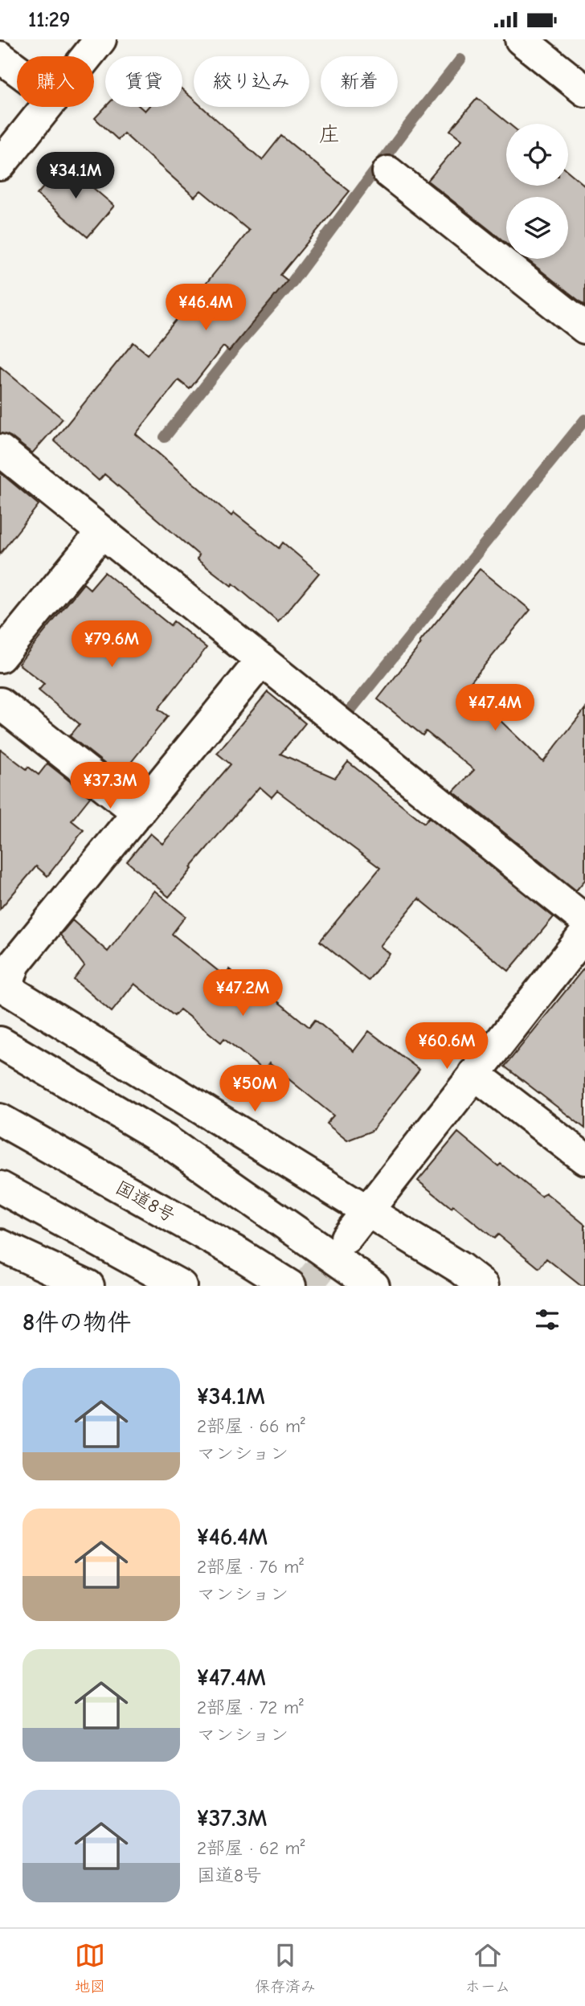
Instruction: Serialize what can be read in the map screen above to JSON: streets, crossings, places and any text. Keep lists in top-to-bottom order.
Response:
{
  "streets": {
    "main road": ["国道8号"]
  },
  "districts": ["庄"],
  "page": {
    "status": "11:29",
    "chip": [
      "購入",
      "賃貸",
      "絞り込み",
      "新着"
    ],
    "price": [
      "¥34.1M",
      "¥46.4M",
      "¥79.6M",
      "¥47.4M",
      "¥37.3M",
      "¥47.2M",
      "¥60.6M",
      "¥50M"
    ],
    "heading": "8件の物件",
    "list": [
      {
        "name": "¥34.1M",
        "note": "2部屋 · 66 m² · マンション"
      },
      {
        "name": "¥46.4M",
        "note": "2部屋 · 76 m² · マンション"
      },
      {
        "name": "¥47.4M",
        "note": "2部屋 · 72 m² · マンション"
      },
      {
        "name": "¥37.3M",
        "note": "2部屋 · 62 m² · 国道8号"
      }
    ],
    "tabs": ["地図", "保存済み", "ホーム"]
  }
}
